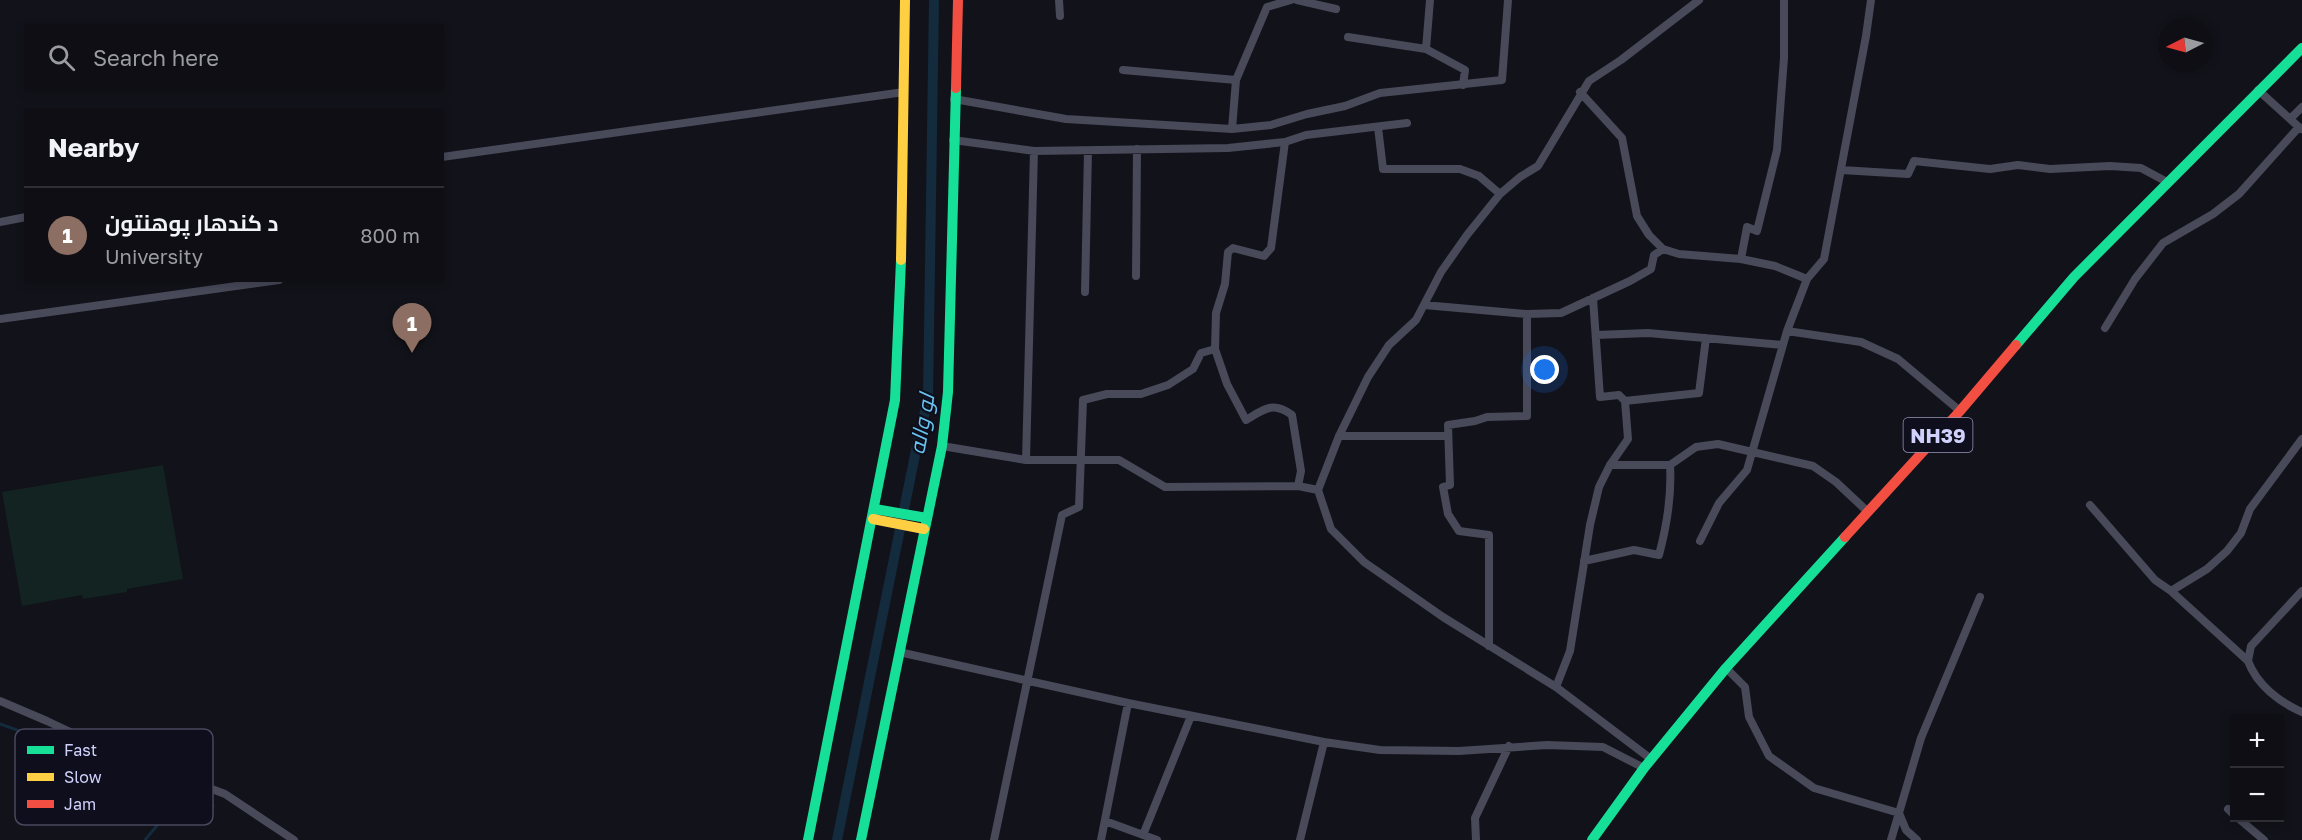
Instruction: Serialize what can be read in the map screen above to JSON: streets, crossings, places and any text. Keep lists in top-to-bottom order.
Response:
{
  "streets": {
    "street": ["NH39"]
  },
  "water": ["لو واله"],
  "legend": ["Fast", "Slow", "Jam"],
  "north": "left",
  "page": {
    "search": "Search here",
    "heading": "Nearby",
    "list": [
      {
        "mark": "1",
        "name": "د کندهار پوهنتون",
        "note": "University",
        "value": "800 m"
      }
    ],
    "pins": "1",
    "map_buttons": ["+", "−"]
  }
}
